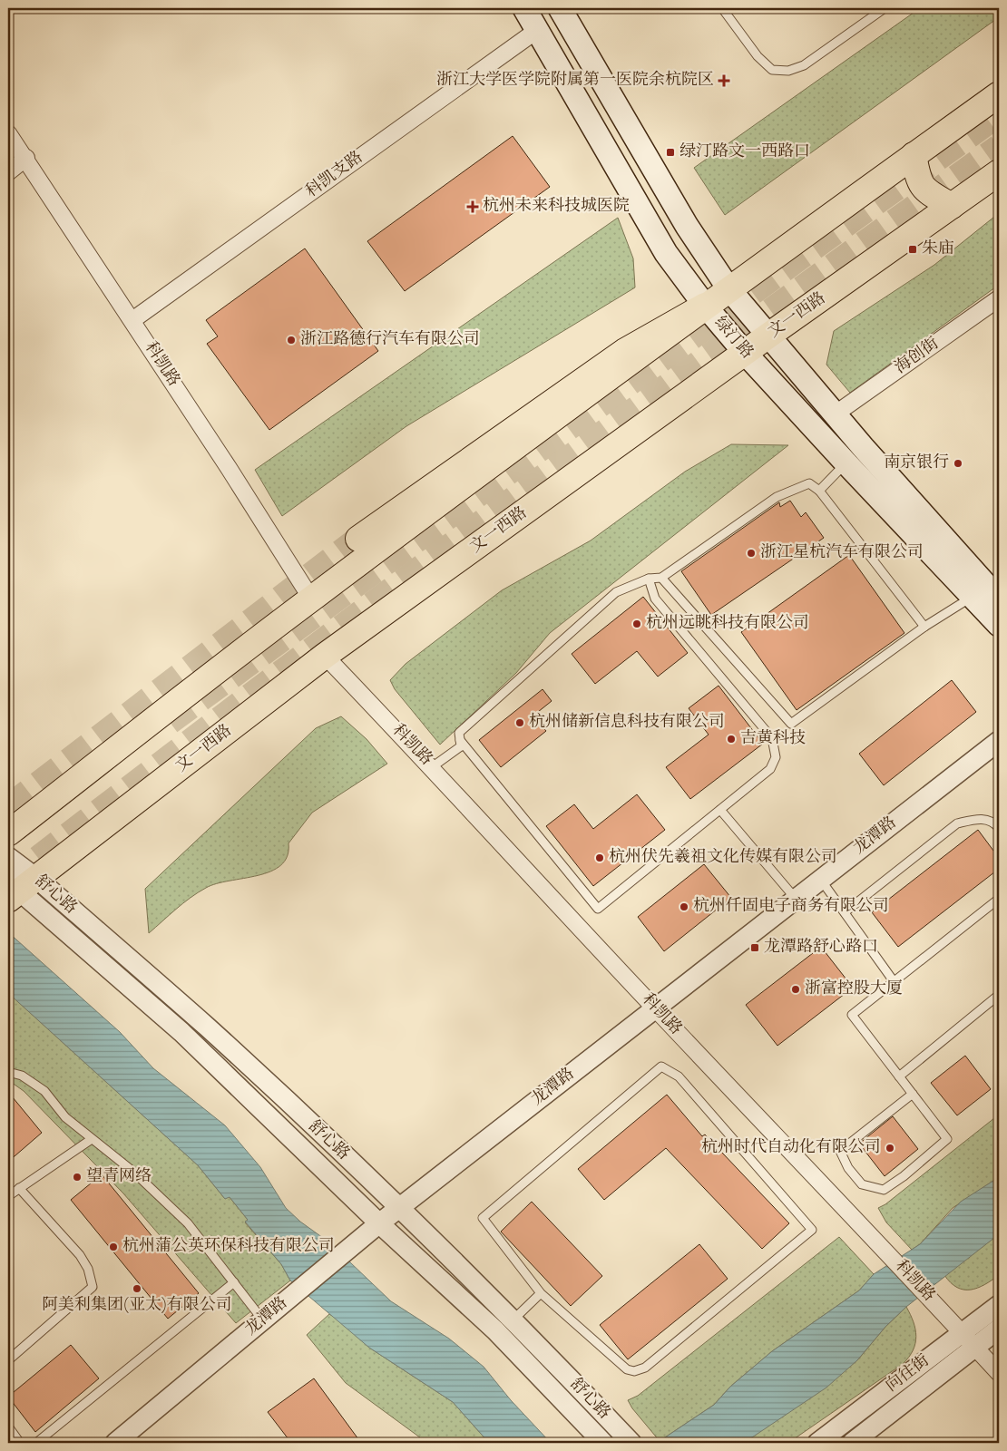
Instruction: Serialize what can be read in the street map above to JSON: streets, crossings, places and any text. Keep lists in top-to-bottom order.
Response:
{
  "streets": {
    "main road": ["文一西路", "绿汀路"],
    "street": [
      "科凯支路",
      "海创街",
      "科凯路",
      "龙潭路",
      "舒心路",
      "向往街"
    ]
  },
  "crossings": [
    ["科凯支路", "绿汀路"],
    ["科凯支路", "科凯路"],
    ["文一西路", "绿汀路"],
    ["文一西路", "科凯路"],
    ["文一西路", "舒心路"],
    ["绿汀路", "海创街"],
    ["科凯路", "龙潭路"],
    ["科凯路", "向往街"],
    ["龙潭路", "舒心路"]
  ],
  "places": {
    "health": ["浙江大学医学院附属第一医院余杭院区", "杭州未来科技城医院"],
    "transit": ["绿汀路文一西路口", "朱庙", "龙潭路舒心路口"],
    "other": [
      "浙江路德行汽车有限公司",
      "南京银行",
      "浙江星杭汽车有限公司",
      "杭州远眺科技有限公司",
      "杭州储新信息科技有限公司",
      "吉黄科技",
      "杭州伏先羲祖文化传媒有限公司",
      "杭州仟固电子商务有限公司",
      "浙富控股大厦",
      "杭州时代自动化有限公司",
      "望青网络",
      "杭州蒲公英环保科技有限公司",
      "阿美利集团(亚太)有限公司"
    ]
  }
}
